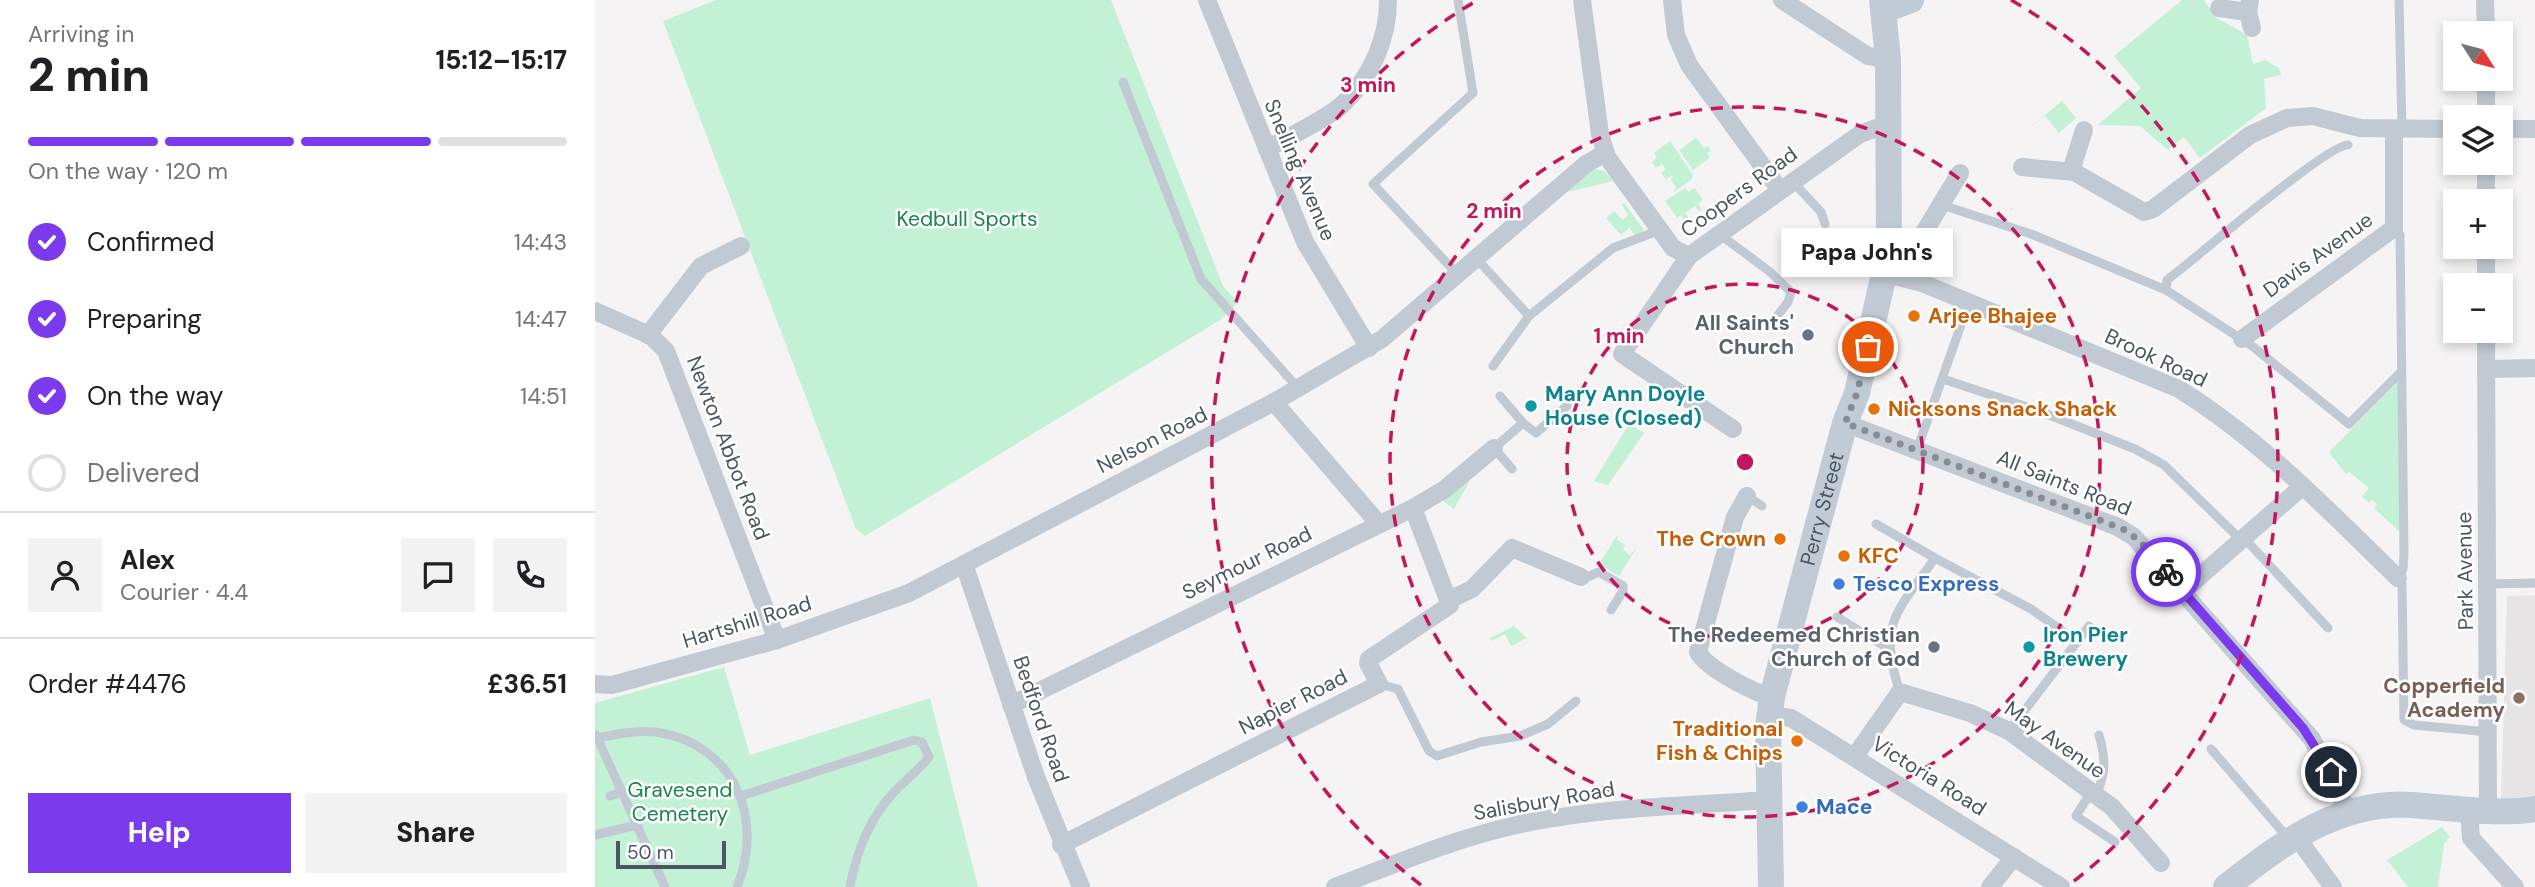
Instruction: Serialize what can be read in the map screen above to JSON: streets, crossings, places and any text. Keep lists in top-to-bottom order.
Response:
{
  "streets": {
    "street": [
      "Snelling Avenue",
      "Coopers Road",
      "Davis Avenue",
      "Brook Road",
      "Nelson Road",
      "Newton Abbot Road",
      "All Saints Road",
      "Perry Street",
      "Seymour Road",
      "Park Avenue",
      "Hartshill Road",
      "Napier Road",
      "Bedford Road",
      "May Avenue",
      "Victoria Road",
      "Salisbury Road"
    ]
  },
  "crossings": [
    ["Snelling Avenue", "Nelson Road"],
    ["Coopers Road", "Perry Street"],
    ["Brook Road", "Perry Street"],
    ["Nelson Road", "Hartshill Road"],
    ["Nelson Road", "Bedford Road"],
    ["Newton Abbot Road", "Hartshill Road"],
    ["All Saints Road", "Perry Street"],
    ["Perry Street", "Victoria Road"],
    ["Perry Street", "Salisbury Road"],
    ["Seymour Road", "Bedford Road"],
    ["Napier Road", "Bedford Road"]
  ],
  "parks": ["Kedbull Sports", "Gravesend Cemetery"],
  "places": [
    "Arjee Bhajee",
    "All Saints' Church",
    "Papa John's",
    "Mary Ann Doyle House (Closed)",
    "Nicksons Snack Shack",
    "The Crown",
    "KFC",
    "Tesco Express",
    "The Redeemed Christian Church of God",
    "Iron Pier Brewery",
    "Copperfield Academy",
    "Traditional Fish & Chips",
    "Mace"
  ],
  "scale_bar": "50 m",
  "north": "bottom right",
  "page": {
    "heading": ["2 min", "Arriving in", "15:12–15:17"],
    "panel": [
      "Alex",
      "Courier · 4.4",
      "Order #4476",
      "£36.51"
    ],
    "map_buttons": ["+", "−"],
    "bar": "On the way · 120 m",
    "list": [
      ["Confirmed", "14:43"],
      ["Preparing", "14:47"],
      ["On the way", "14:51"],
      "Delivered"
    ],
    "bubble": "Papa John's",
    "buttons": ["Help", "Share"],
    "scale": "50 m"
  },
  "rings": ["3 min", "2 min", "1 min"]
}
